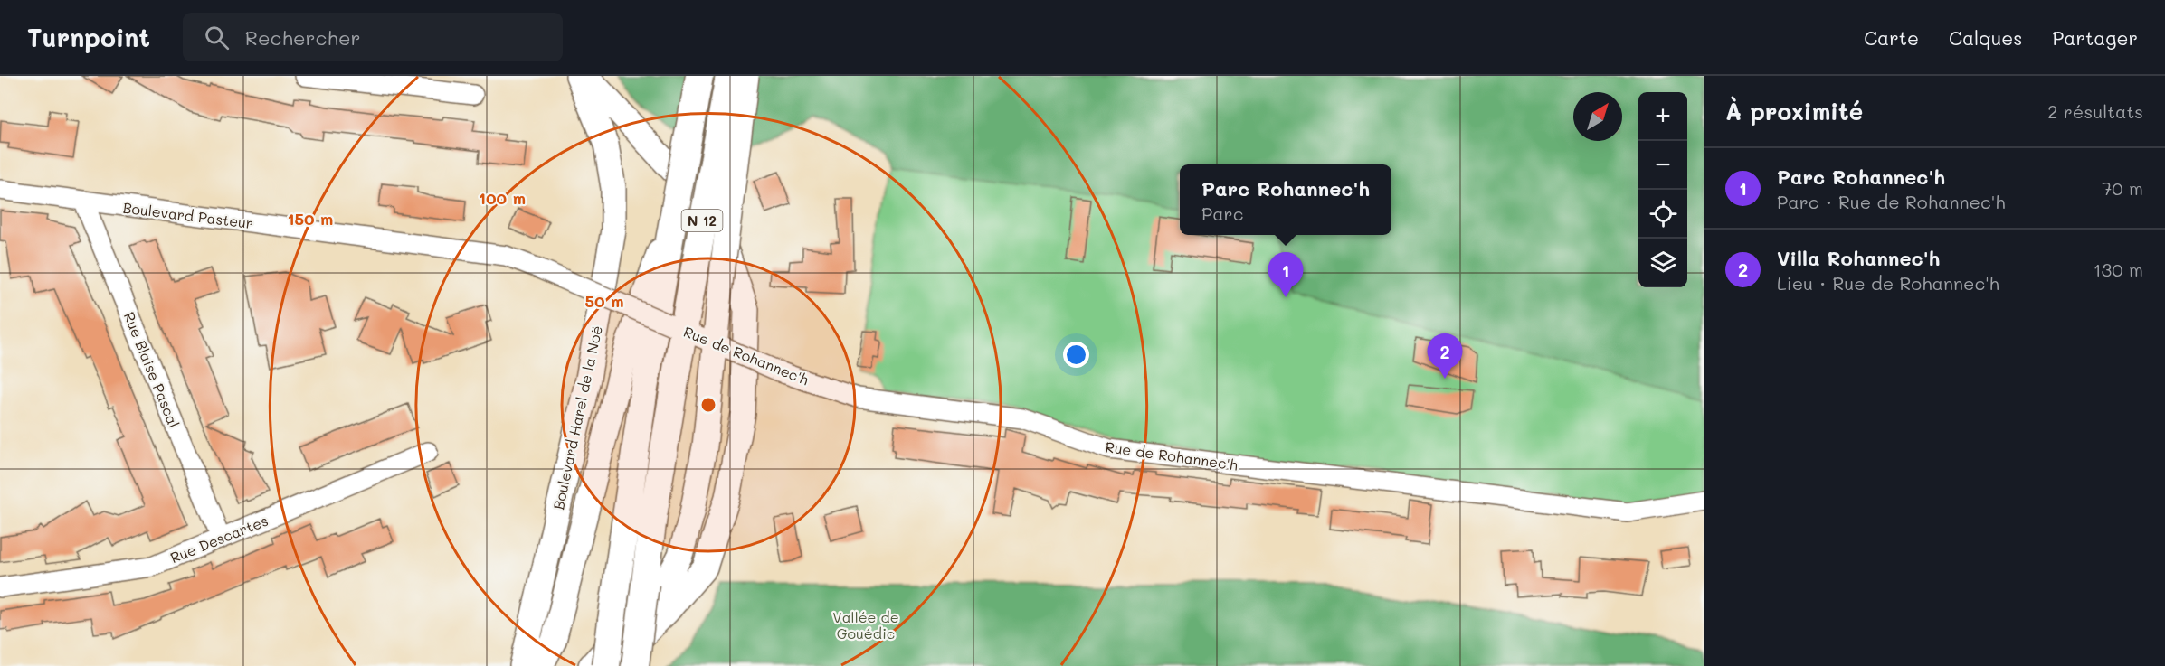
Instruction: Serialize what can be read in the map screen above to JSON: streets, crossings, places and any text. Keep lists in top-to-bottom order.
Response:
{
  "streets": {
    "highway": ["N 12"],
    "main road": ["Boulevard Harel de la Noë"],
    "street": [
      "Boulevard Pasteur",
      "Rue de Rohannec'h",
      "Rue Blaise Pascal",
      "Rue Descartes"
    ]
  },
  "crossings": [
    ["Boulevard Pasteur", "Rue de Rohannec'h"],
    ["Boulevard Pasteur", "Rue Blaise Pascal"],
    ["Rue Blaise Pascal", "Rue Descartes"]
  ],
  "parks": ["Vallée de Gouédic"],
  "north": "top right",
  "page": {
    "header": "Turnpoint",
    "search": "Rechercher",
    "nav": ["Carte", "Calques", "Partager"],
    "heading": ["À proximité", "2 résultats"],
    "map_buttons": ["+", "−"],
    "list": [
      {
        "mark": "1",
        "name": "Parc Rohannec'h",
        "note": "Parc · Rue de Rohannec'h",
        "value": "70 m"
      },
      {
        "mark": "2",
        "name": "Villa Rohannec'h",
        "note": "Lieu · Rue de Rohannec'h",
        "value": "130 m"
      }
    ],
    "popup": ["Parc Rohannec'h", "Parc"],
    "pins": ["1", "2"]
  },
  "rings": ["100 m", "150 m", "50 m"]
}
